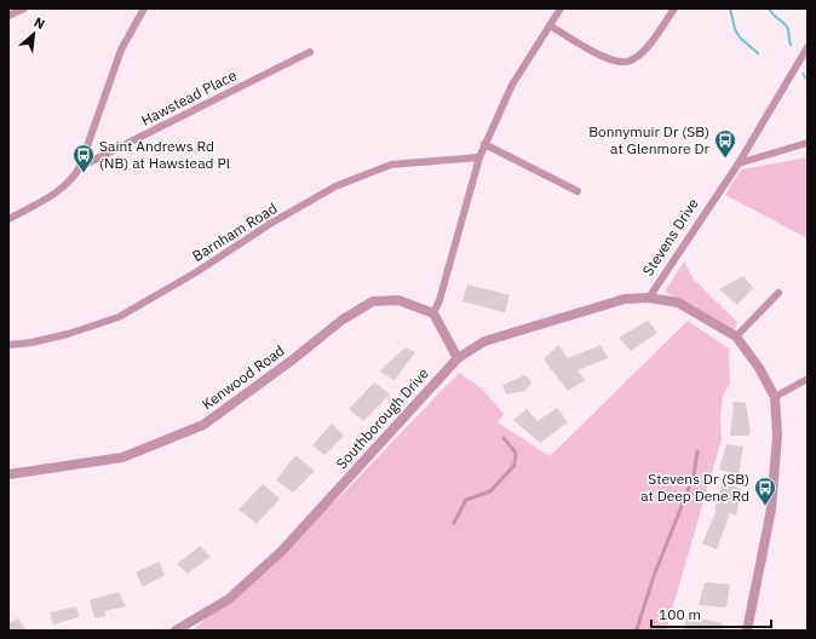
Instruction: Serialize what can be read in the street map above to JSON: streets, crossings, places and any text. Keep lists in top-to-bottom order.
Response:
{
  "streets": {
    "street": [
      "Hawstead Place",
      "Barnham Road",
      "Stevens Drive",
      "Kenwood Road",
      "Southborough Drive"
    ]
  },
  "crossings": [
    ["Stevens Drive", "Southborough Drive"]
  ],
  "places": {
    "bus stop": ["Bonnymuir Dr (SB) at Glenmore Dr", "Saint Andrews Rd (NB) at Hawstead Pl", "Stevens Dr (SB) at Deep Dene Rd"]
  },
  "scale_bar": "100 m",
  "north": "top right"
}
